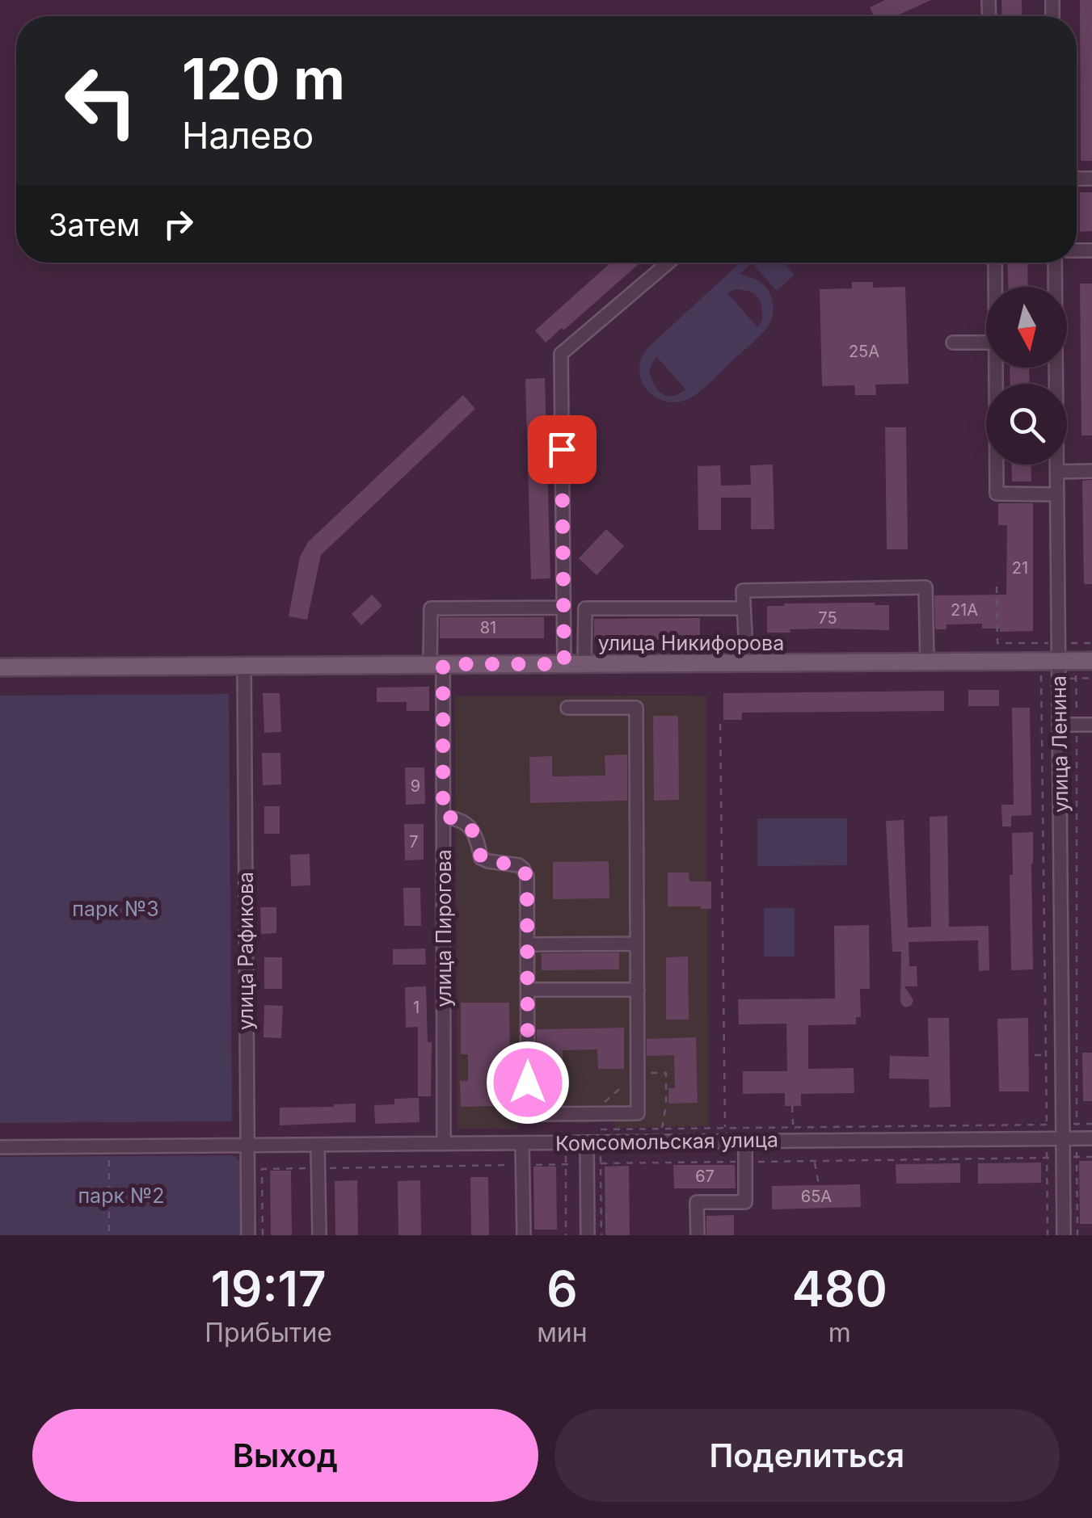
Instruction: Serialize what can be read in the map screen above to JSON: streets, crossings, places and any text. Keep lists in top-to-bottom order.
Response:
{
  "streets": {
    "main road": ["улица Никифорова"],
    "street": [
      "улица Ленина",
      "улица Пирогова",
      "улица Рафикова",
      "Комсомольская улица"
    ]
  },
  "crossings": [
    ["улица Никифорова", "улица Ленина"],
    ["улица Никифорова", "улица Пирогова"],
    ["улица Никифорова", "улица Рафикова"],
    ["улица Ленина", "Комсомольская улица"],
    ["улица Пирогова", "Комсомольская улица"],
    ["улица Рафикова", "Комсомольская улица"]
  ],
  "parks": ["парк №3", "парк №2"],
  "house_numbers": [
    "25А",
    "21",
    "21А",
    "75",
    "81",
    "9",
    "7",
    "1",
    "67",
    "65А"
  ],
  "north": "bottom",
  "page": {
    "turn": ["120 m", "Налево"],
    "then": "Затем",
    "eta": [
      "19:17",
      "Прибытие",
      "6",
      "мин",
      "480",
      "m"
    ],
    "buttons": ["Выход", "Поделиться"]
  }
}
